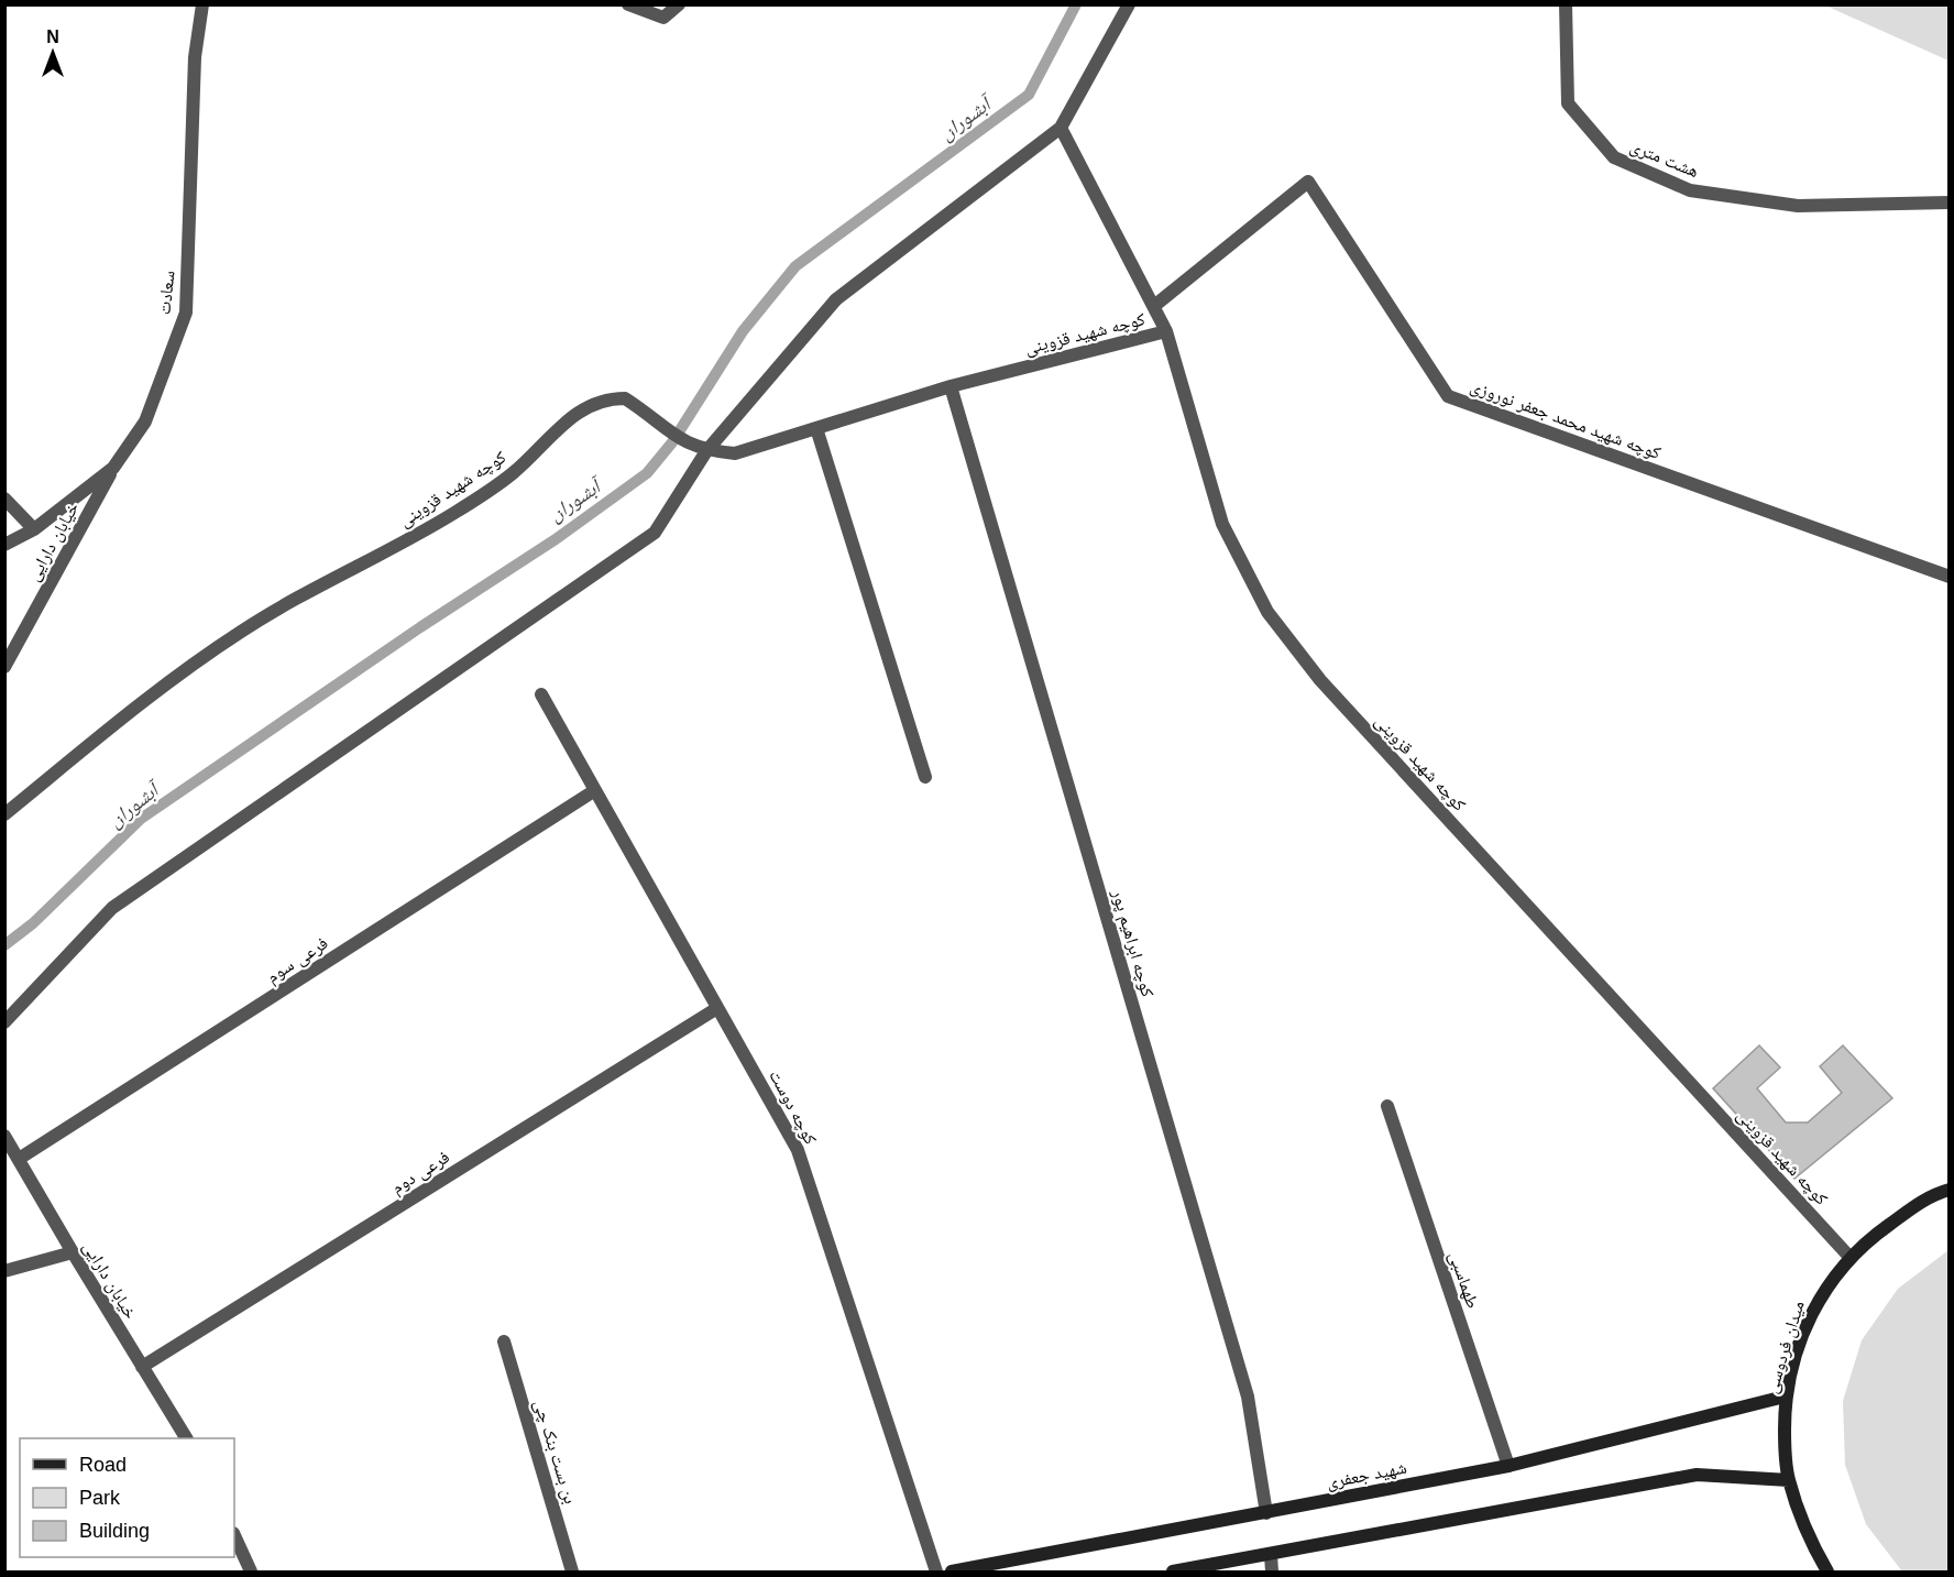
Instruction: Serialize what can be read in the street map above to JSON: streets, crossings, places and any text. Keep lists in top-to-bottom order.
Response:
{
  "streets": {
    "main road": ["میدان فردوسی", "شهید جعفری"],
    "street": [
      "هشت متری",
      "سعادت",
      "کوچه شهید قزوینی",
      "کوچه شهید محمد جعفر نوروزی",
      "خیابان دارایی",
      "کوچه ابراهیم پور",
      "فرعی سوم",
      "کوچه دوست",
      "فرعی دوم",
      "طهماسبی",
      "بن بست بنک چی"
    ]
  },
  "crossings": [
    ["سعادت", "خیابان دارایی"],
    ["کوچه شهید قزوینی", "کوچه ابراهیم پور"],
    ["کوچه شهید قزوینی", "میدان فردوسی"],
    ["خیابان دارایی", "فرعی سوم"],
    ["خیابان دارایی", "فرعی دوم"],
    ["کوچه ابراهیم پور", "شهید جعفری"],
    ["فرعی سوم", "کوچه دوست"],
    ["کوچه دوست", "فرعی دوم"],
    ["طهماسبی", "شهید جعفری"],
    ["میدان فردوسی", "شهید جعفری"]
  ],
  "water": ["آبشوران"],
  "legend": ["Road", "Park", "Building"],
  "north": "top"
}
